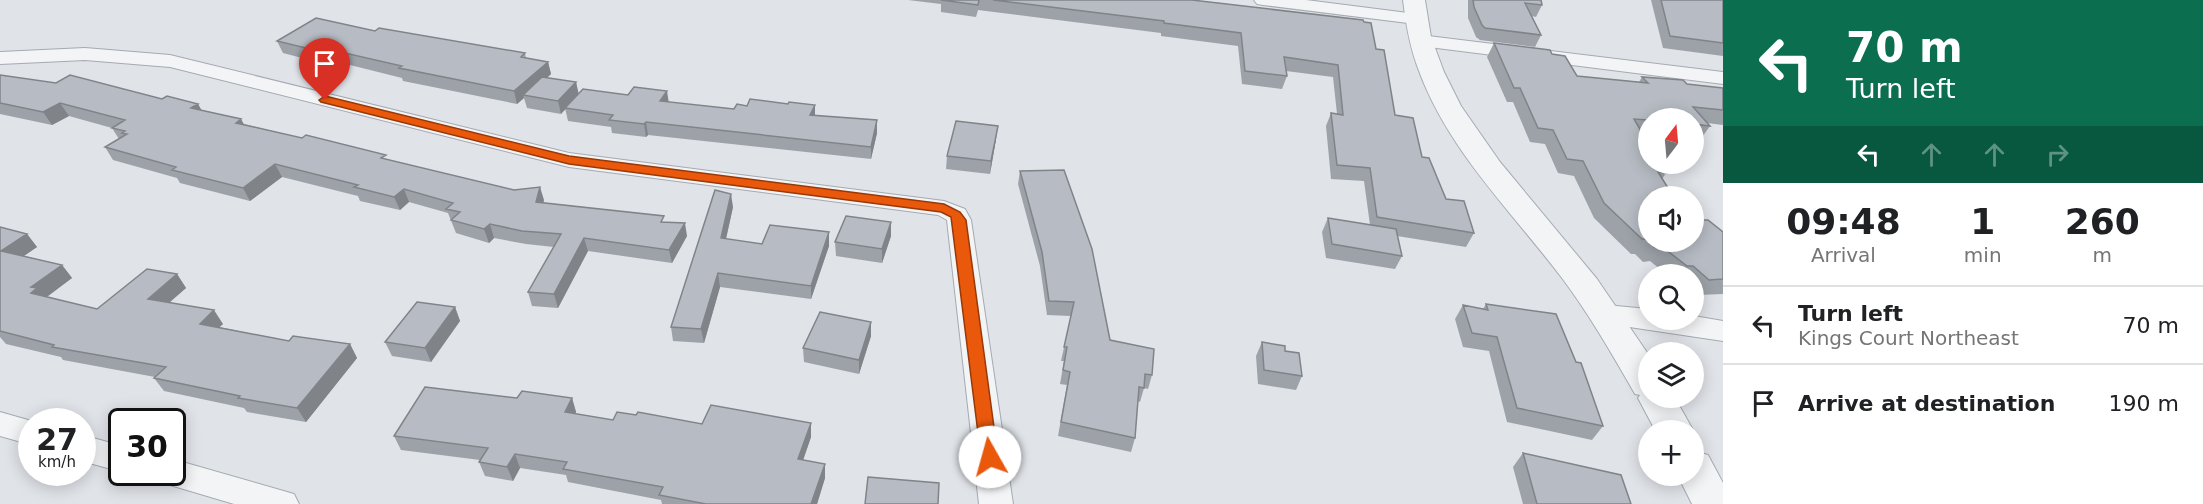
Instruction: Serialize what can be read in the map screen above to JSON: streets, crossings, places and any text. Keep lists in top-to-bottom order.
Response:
{
  "north": "top",
  "page": {
    "turn": ["70 m", "Turn left"],
    "map_buttons": "+",
    "eta": [
      "09:48",
      "Arrival",
      "1",
      "min",
      "260",
      "m"
    ],
    "list": [
      {
        "name": "Turn left",
        "note": "Kings Court Northeast",
        "value": "70 m"
      },
      {
        "name": "Arrive at destination",
        "value": "190 m"
      }
    ],
    "speed": "27 km/h",
    "limit": "30"
  }
}
